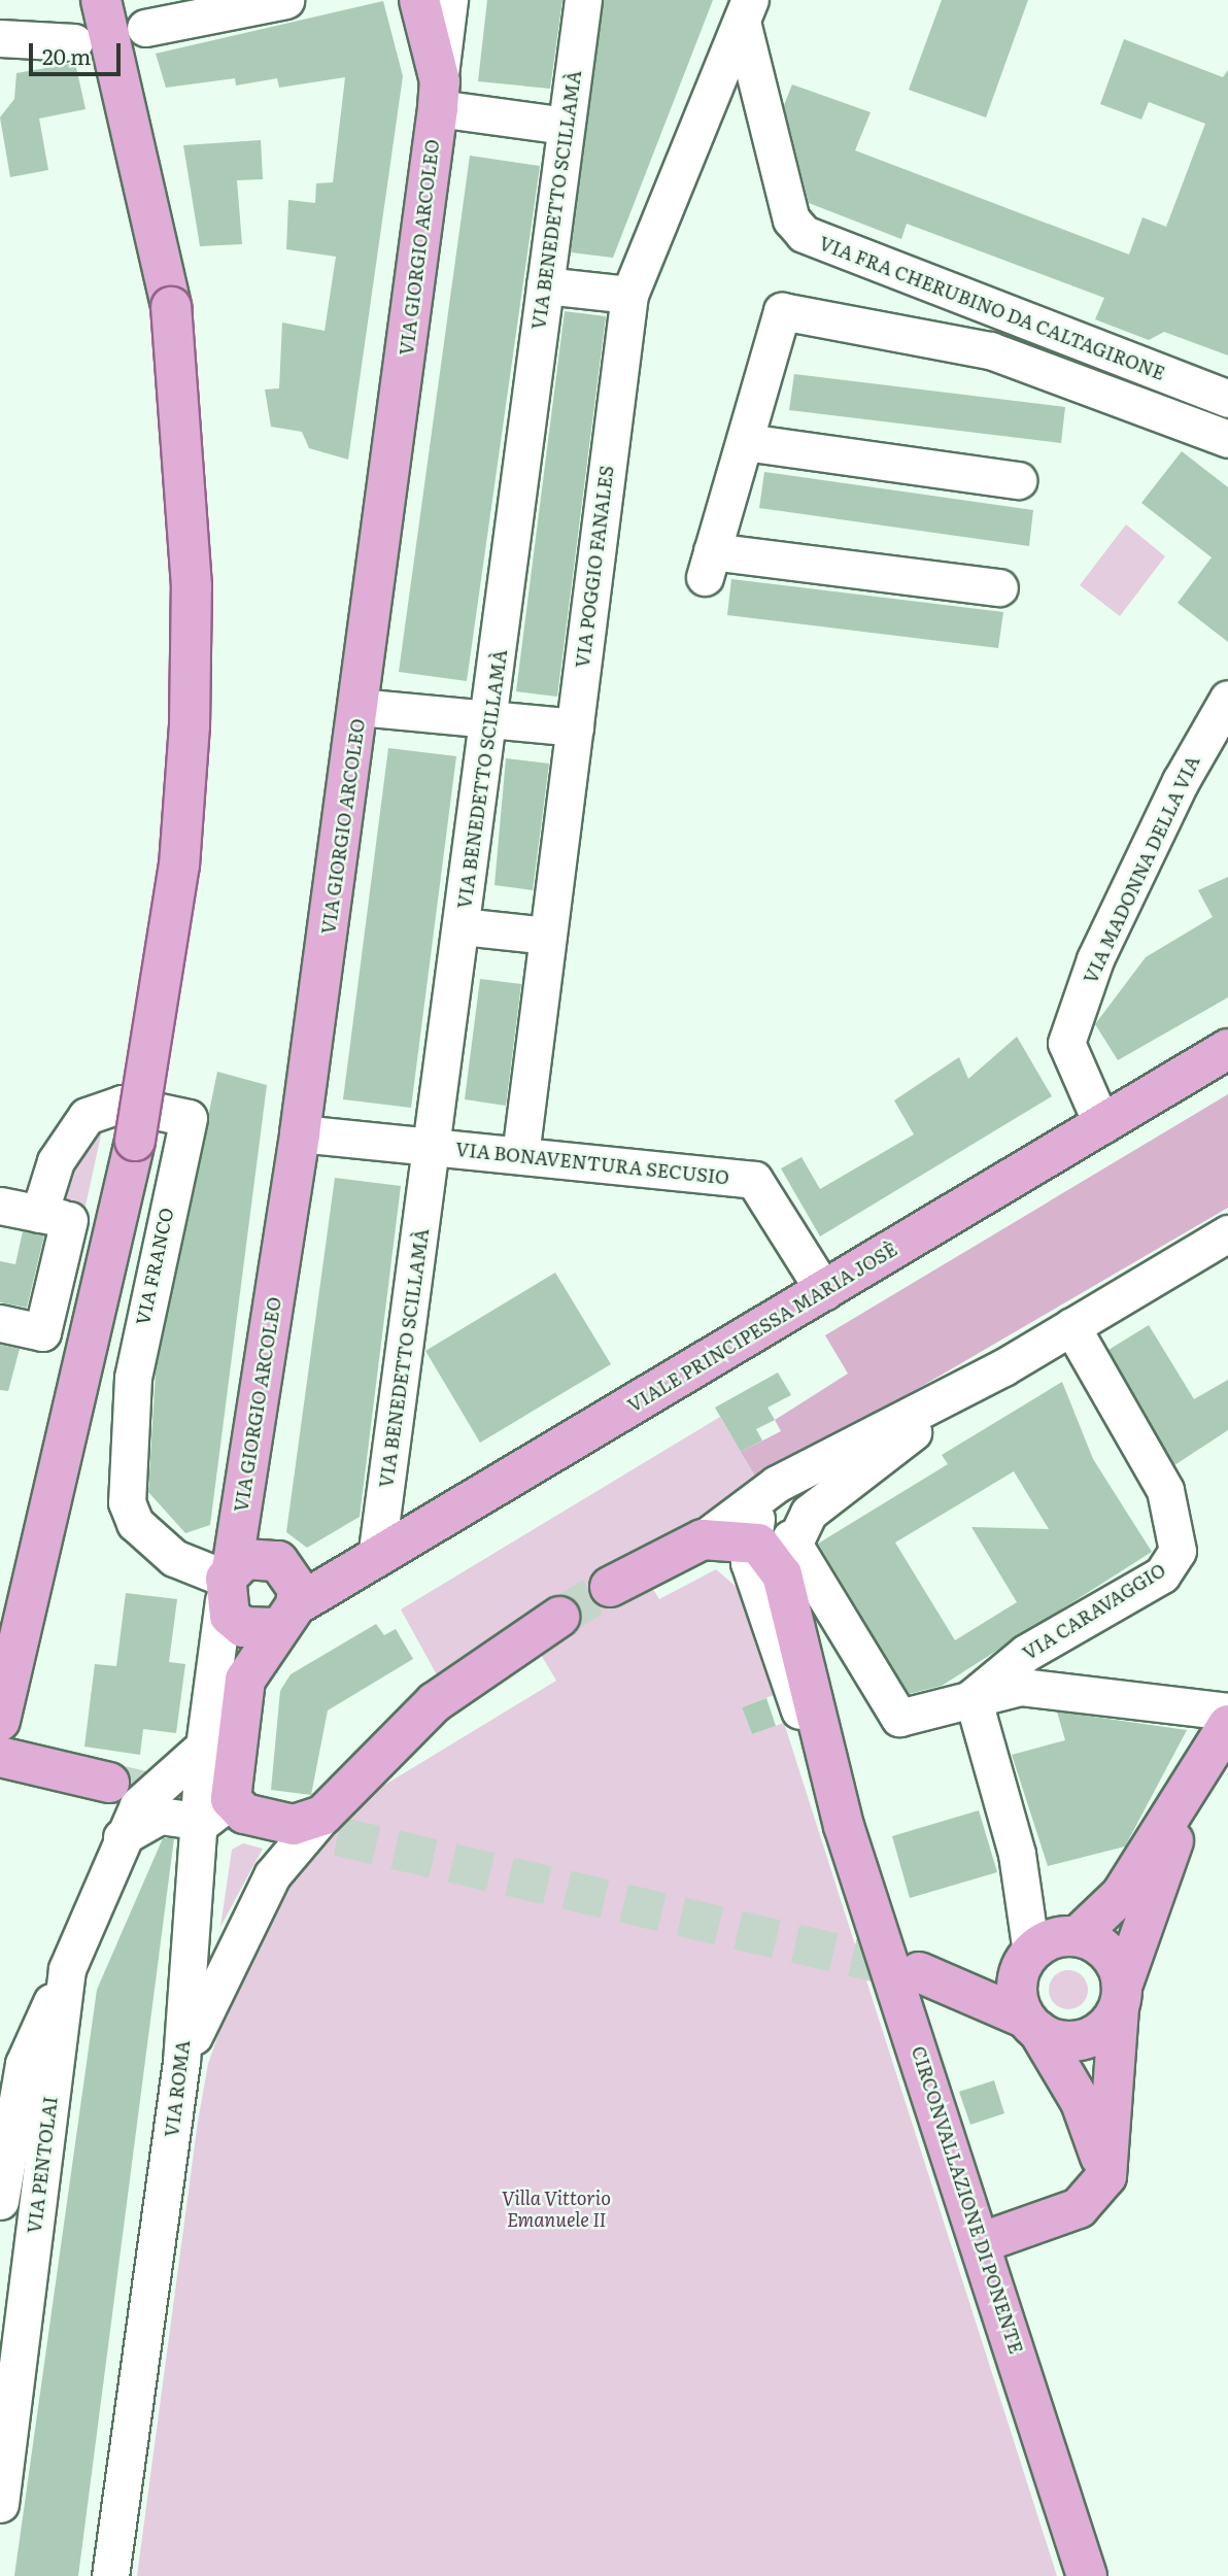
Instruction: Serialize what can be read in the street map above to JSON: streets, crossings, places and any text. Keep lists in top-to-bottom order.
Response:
{
  "streets": {
    "main road": ["VIA GIORGIO ARCOLEO", "VIALE PRINCIPESSA MARIA JOSÈ", "CIRCONVALLAZIONE DI PONENTE"],
    "street": [
      "VIA BENEDETTO SCILLAMÀ",
      "VIA FRA CHERUBINO DA CALTAGIRONE",
      "VIA POGGIO FANALES",
      "VIA MADONNA DELLA VIA",
      "VIA BONAVENTURA SECUSIO",
      "VIA FRANCO",
      "VIA CARAVAGGIO",
      "VIA ROMA",
      "VIA PENTOLAI"
    ]
  },
  "crossings": [
    ["VIA BENEDETTO SCILLAMÀ", "VIA BONAVENTURA SECUSIO"],
    ["VIA BENEDETTO SCILLAMÀ", "VIALE PRINCIPESSA MARIA JOSÈ"],
    ["VIA GIORGIO ARCOLEO", "VIA BONAVENTURA SECUSIO"],
    ["VIA GIORGIO ARCOLEO", "VIA FRANCO"],
    ["VIA GIORGIO ARCOLEO", "VIALE PRINCIPESSA MARIA JOSÈ"],
    ["VIA GIORGIO ARCOLEO", "VIA ROMA"],
    ["VIA FRA CHERUBINO DA CALTAGIRONE", "VIA POGGIO FANALES"],
    ["VIA POGGIO FANALES", "VIA BONAVENTURA SECUSIO"],
    ["VIA MADONNA DELLA VIA", "VIALE PRINCIPESSA MARIA JOSÈ"],
    ["VIA BONAVENTURA SECUSIO", "VIALE PRINCIPESSA MARIA JOSÈ"],
    ["VIA FRANCO", "VIALE PRINCIPESSA MARIA JOSÈ"],
    ["VIA FRANCO", "VIA ROMA"],
    ["VIALE PRINCIPESSA MARIA JOSÈ", "VIA ROMA"],
    ["VIA ROMA", "VIA PENTOLAI"]
  ],
  "parks": ["Villa Vittorio Emanuele II"],
  "scale_bar": "20 m"
}
